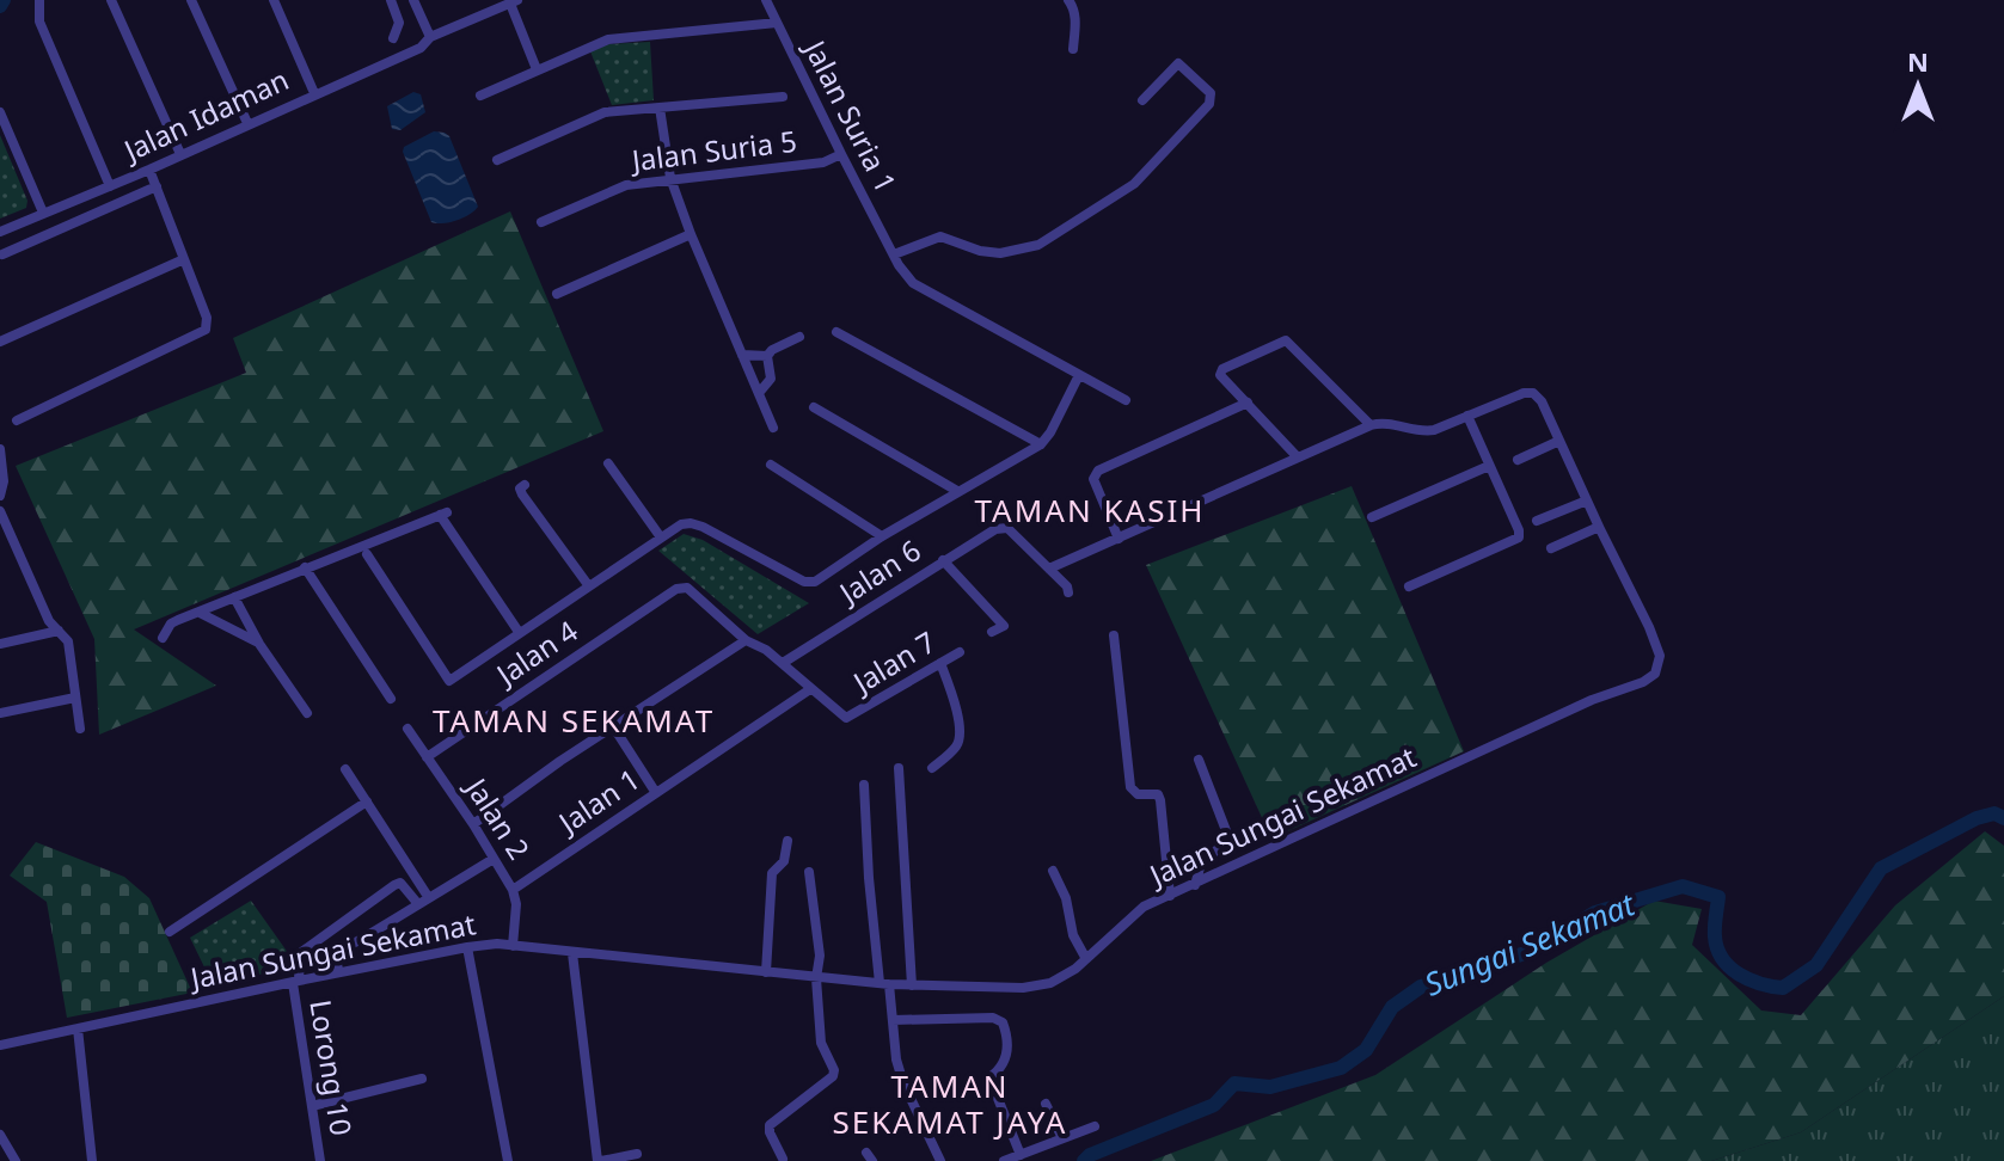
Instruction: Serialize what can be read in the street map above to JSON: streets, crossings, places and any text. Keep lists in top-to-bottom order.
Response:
{
  "streets": {
    "street": [
      "Jalan Idaman",
      "Jalan Suria 1",
      "Jalan Suria 5",
      "Jalan 6",
      "Jalan 4",
      "Jalan 7",
      "Jalan 1",
      "Jalan Sungai Sekamat",
      "Jalan 2",
      "Lorong 10"
    ]
  },
  "crossings": [
    ["Jalan Suria 1", "Jalan Suria 5"],
    ["Jalan 4", "Jalan 2"],
    ["Jalan 7", "Jalan 1"],
    ["Jalan 1", "Jalan 2"],
    ["Jalan Sungai Sekamat", "Jalan 2"],
    ["Jalan Sungai Sekamat", "Lorong 10"]
  ],
  "districts": ["TAMAN KASIH", "TAMAN SEKAMAT", "TAMAN SEKAMAT JAYA"],
  "water": ["Sungai Sekamat"],
  "north": "top"
}
